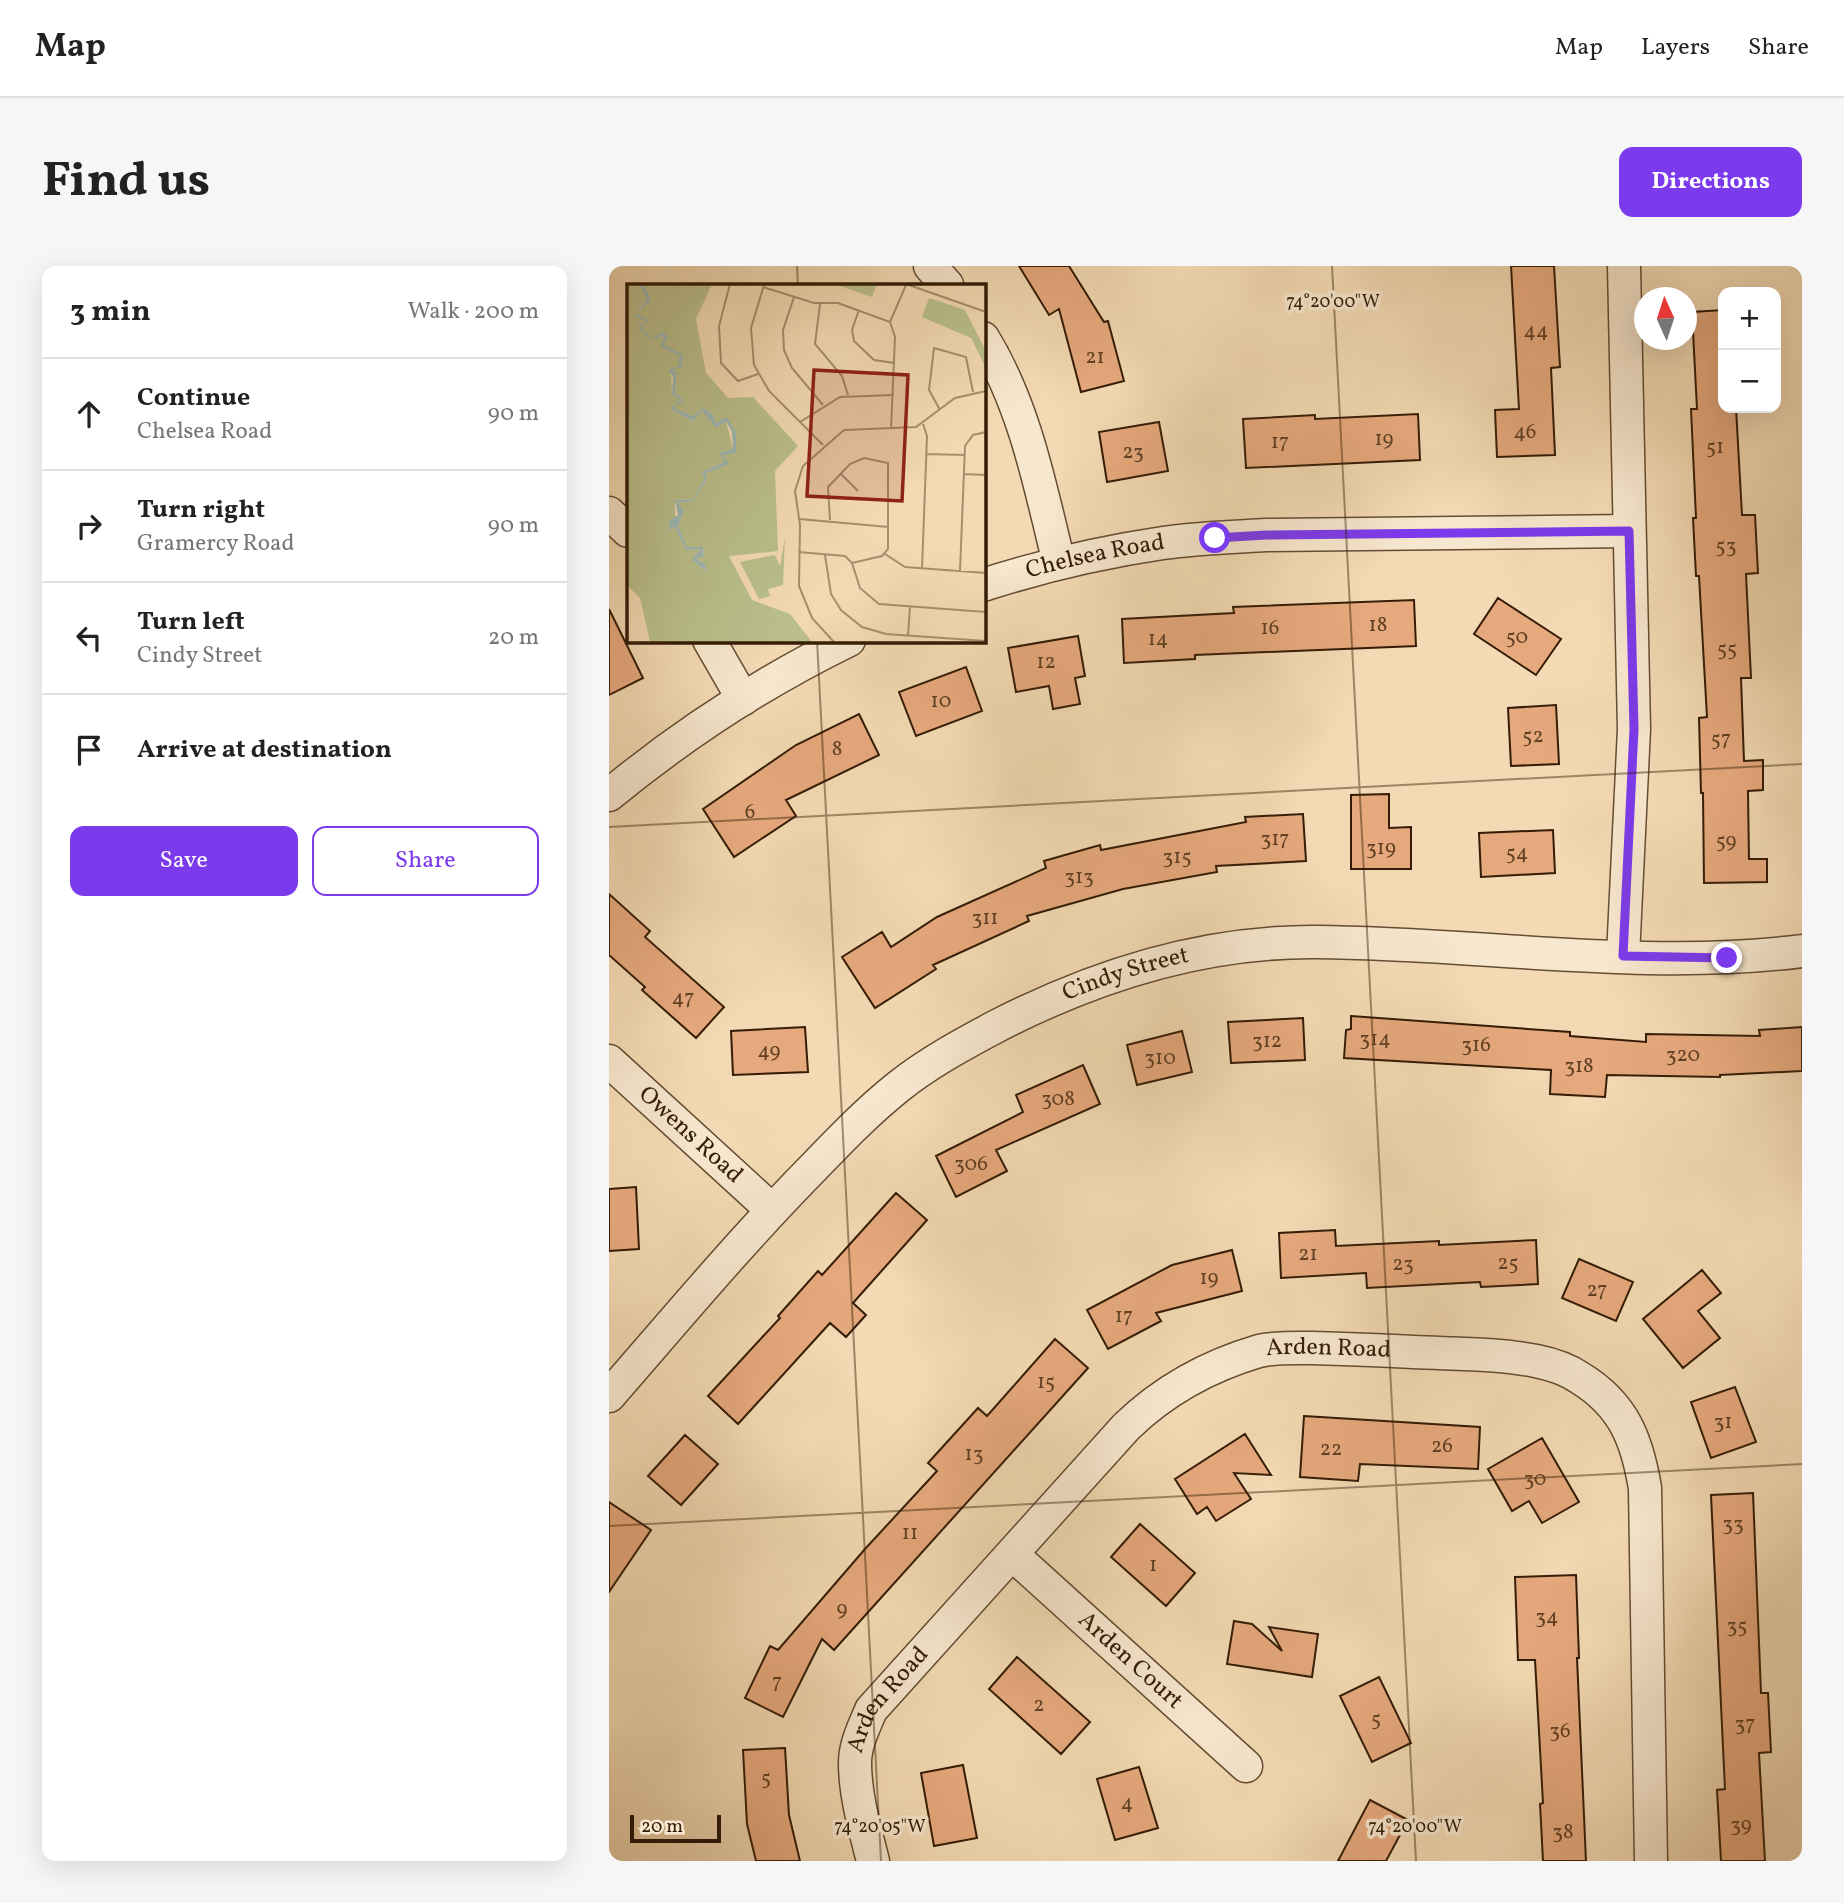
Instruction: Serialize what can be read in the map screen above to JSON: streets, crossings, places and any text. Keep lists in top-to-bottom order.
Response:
{
  "streets": {
    "street": [
      "Chelsea Road",
      "Cindy Street",
      "Owens Road",
      "Arden Road",
      "Arden Court"
    ]
  },
  "crossings": [
    ["Cindy Street", "Owens Road"],
    ["Arden Road", "Arden Court"]
  ],
  "house_numbers": [
    "44",
    "21",
    "46",
    "19",
    "17",
    "51",
    "23",
    "53",
    "18",
    "16",
    "50",
    "14",
    "55",
    "12",
    "10",
    "52",
    "57",
    "8",
    "6",
    "317",
    "59",
    "319",
    "54",
    "315",
    "313",
    "311",
    "47",
    "314",
    "312",
    "316",
    "49",
    "320",
    "310",
    "318",
    "308",
    "306",
    "21",
    "25",
    "23",
    "19",
    "27",
    "17",
    "15",
    "31",
    "26",
    "22",
    "13",
    "30",
    "33",
    "11",
    "1",
    "9",
    "34",
    "35",
    "7",
    "2",
    "5",
    "37",
    "36",
    "5",
    "4",
    "39",
    "38"
  ],
  "scale_bar": "20 m",
  "north": "top",
  "page": {
    "header": "Map",
    "nav": ["Map", "Layers", "Share"],
    "buttons": [
      "Directions",
      ["Save", "Share"]
    ],
    "title": "Find us",
    "heading": ["3 min", "Walk · 200 m"],
    "map_buttons": ["+", "−"],
    "list": [
      ["Continue", "Chelsea Road", "90 m"],
      ["Turn right", "Gramercy Road", "90 m"],
      ["Turn left", "Cindy Street", "20 m"],
      "Arrive at destination"
    ],
    "scale": "20 m"
  },
  "coordinates": ["74°20'00\"W", "74°20'05\"W"]
}
